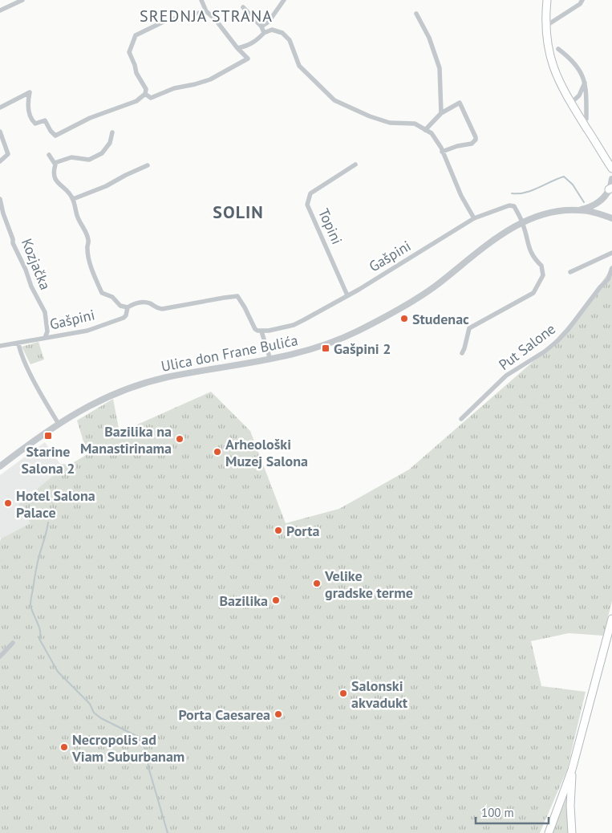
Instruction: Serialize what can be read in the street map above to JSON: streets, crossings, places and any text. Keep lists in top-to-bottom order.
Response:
{
  "streets": {
    "street": [
      "Topini",
      "Gašpini",
      "Kozjačka",
      "Put Salone",
      "Ulica don Frane Bulića"
    ]
  },
  "crossings": [
    ["Topini", "Gašpini"],
    ["Gašpini", "Kozjačka"],
    ["Gašpini", "Ulica don Frane Bulića"]
  ],
  "districts": ["SREDNJA STRANA", "SOLIN"],
  "places": {
    "other": [
      "Studenac",
      "Bazilika na Manastirinama",
      "Arheološki Muzej Salona",
      "Hotel Salona Palace",
      "Porta",
      "Velike gradske terme",
      "Bazilika",
      "Salonski akvadukt",
      "Porta Caesarea",
      "Necropolis ad Viam Suburbanam"
    ],
    "transit": ["Gašpini 2", "Starine Salona 2"]
  },
  "scale_bar": "100 m"
}
